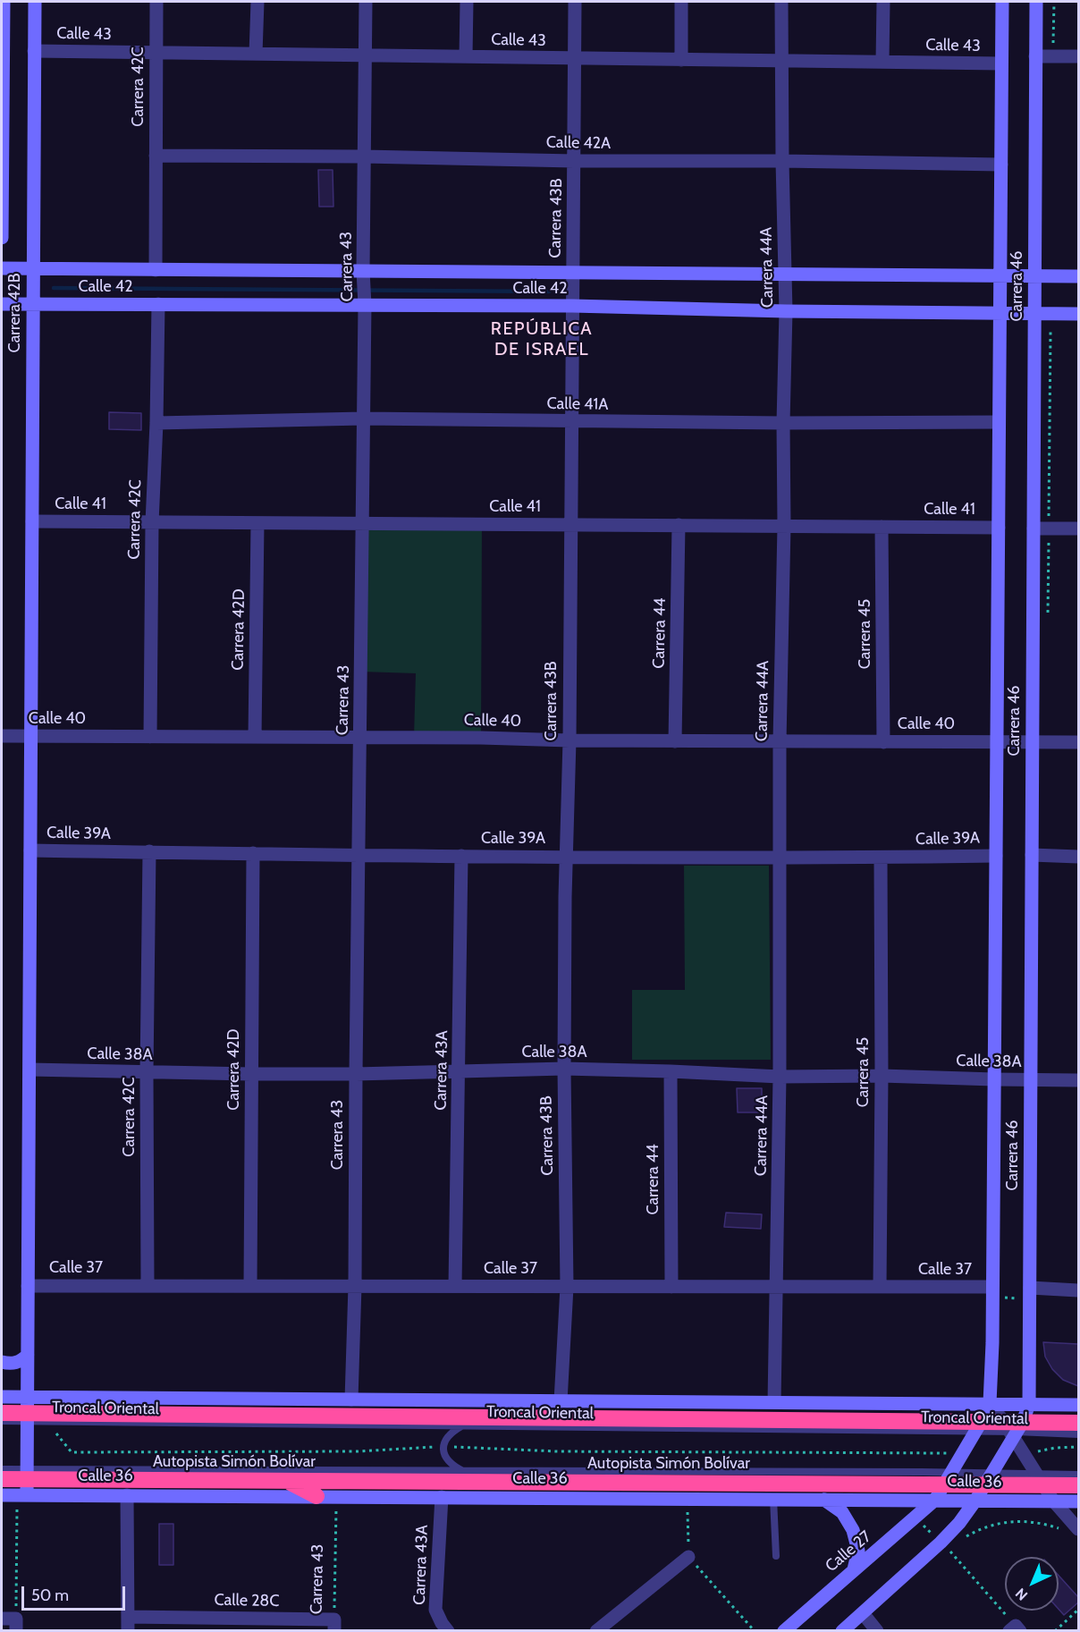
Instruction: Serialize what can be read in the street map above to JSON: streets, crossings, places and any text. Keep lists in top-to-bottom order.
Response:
{
  "streets": {
    "highway": ["Autopista Simón Bolívar"],
    "street": [
      "Calle 43",
      "Carrera 42C",
      "Calle 42A",
      "Carrera 43B",
      "Carrera 43",
      "Carrera 44A",
      "Carrera 46",
      "Calle 42",
      "Carrera 42B",
      "Calle 41A",
      "Calle 41",
      "Carrera 42D",
      "Carrera 44",
      "Carrera 45",
      "Calle 40",
      "Calle 39A",
      "Calle 38A",
      "Carrera 43A",
      "Calle 37",
      "Calle 36",
      "Calle 27",
      "Calle 28C"
    ],
    "lane": ["Troncal Oriental"]
  },
  "crossings": [
    ["Calle 43", "Carrera 42C"],
    ["Calle 43", "Carrera 43B"],
    ["Calle 43", "Carrera 43"],
    ["Calle 43", "Carrera 44A"],
    ["Calle 43", "Carrera 46"],
    ["Calle 43", "Carrera 42B"],
    ["Carrera 42C", "Calle 42A"],
    ["Carrera 42C", "Calle 42"],
    ["Carrera 42C", "Calle 41A"],
    ["Carrera 42C", "Calle 41"],
    ["Carrera 42C", "Calle 40"],
    ["Carrera 42C", "Calle 39A"],
    ["Carrera 42C", "Calle 38A"],
    ["Carrera 42C", "Calle 37"],
    ["Calle 42A", "Carrera 43B"],
    ["Calle 42A", "Carrera 43"],
    ["Calle 42A", "Carrera 44A"],
    ["Calle 42A", "Carrera 46"],
    ["Carrera 43B", "Calle 42"],
    ["Carrera 43B", "Calle 41A"],
    ["Carrera 43B", "Calle 41"],
    ["Carrera 43B", "Calle 40"],
    ["Carrera 43B", "Calle 39A"],
    ["Carrera 43B", "Calle 38A"],
    ["Carrera 43B", "Calle 37"],
    ["Carrera 43", "Calle 42"],
    ["Carrera 43", "Calle 41A"],
    ["Carrera 43", "Calle 41"],
    ["Carrera 43", "Calle 40"],
    ["Carrera 43", "Calle 39A"],
    ["Carrera 43", "Calle 38A"],
    ["Carrera 43", "Calle 37"],
    ["Carrera 43", "Calle 36"],
    ["Carrera 43", "Calle 28C"],
    ["Carrera 44A", "Calle 42"],
    ["Carrera 44A", "Calle 41A"],
    ["Carrera 44A", "Calle 41"],
    ["Carrera 44A", "Calle 40"],
    ["Carrera 44A", "Calle 39A"],
    ["Carrera 44A", "Calle 38A"],
    ["Carrera 44A", "Calle 37"],
    ["Carrera 46", "Calle 42"],
    ["Carrera 46", "Calle 41A"],
    ["Carrera 46", "Calle 41"],
    ["Carrera 46", "Calle 40"],
    ["Carrera 46", "Calle 39A"],
    ["Carrera 46", "Calle 38A"],
    ["Carrera 46", "Calle 37"],
    ["Carrera 46", "Troncal Oriental"],
    ["Carrera 46", "Autopista Simón Bolívar"],
    ["Carrera 46", "Calle 36"],
    ["Carrera 46", "Calle 27"],
    ["Calle 42", "Carrera 42B"],
    ["Carrera 42B", "Calle 41"],
    ["Carrera 42B", "Calle 40"],
    ["Carrera 42B", "Calle 39A"],
    ["Carrera 42B", "Calle 38A"],
    ["Carrera 42B", "Calle 37"],
    ["Carrera 42B", "Troncal Oriental"],
    ["Carrera 42B", "Autopista Simón Bolívar"],
    ["Carrera 42B", "Calle 36"],
    ["Calle 41", "Carrera 42D"],
    ["Calle 41", "Carrera 44"],
    ["Calle 41", "Carrera 45"],
    ["Carrera 42D", "Calle 40"],
    ["Carrera 42D", "Calle 39A"],
    ["Carrera 42D", "Calle 38A"],
    ["Carrera 42D", "Calle 37"],
    ["Carrera 44", "Calle 40"],
    ["Carrera 44", "Calle 38A"],
    ["Carrera 44", "Calle 37"],
    ["Carrera 45", "Calle 40"],
    ["Carrera 45", "Calle 39A"],
    ["Carrera 45", "Calle 38A"],
    ["Carrera 45", "Calle 37"],
    ["Calle 39A", "Carrera 43A"],
    ["Calle 38A", "Carrera 43A"],
    ["Carrera 43A", "Calle 37"],
    ["Carrera 43A", "Calle 36"],
    ["Autopista Simón Bolívar", "Calle 36"],
    ["Calle 36", "Calle 27"]
  ],
  "districts": ["REPÚBLICA DE ISRAEL"],
  "scale_bar": "50 m",
  "north": "bottom left"
}
